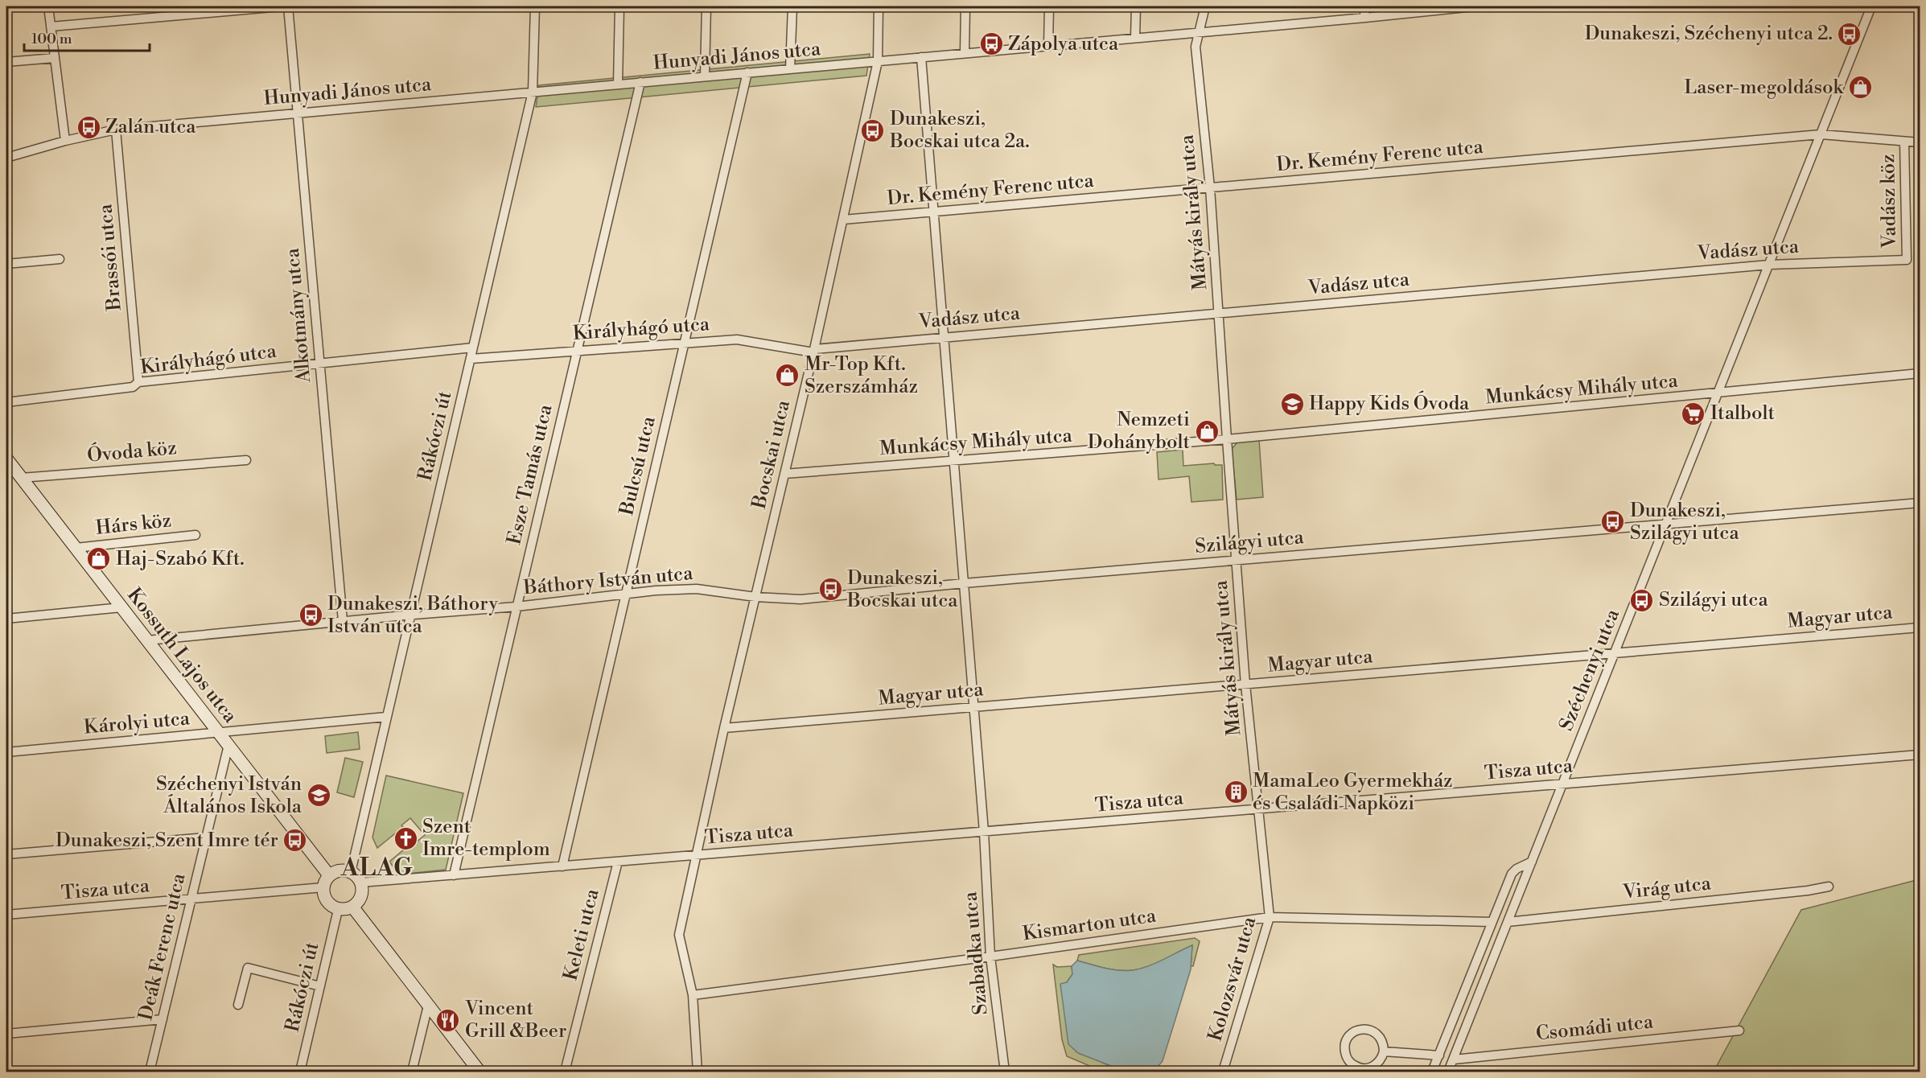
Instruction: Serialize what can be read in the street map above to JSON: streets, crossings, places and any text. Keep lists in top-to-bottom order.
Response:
{
  "streets": {
    "street": [
      "Hunyadi János utca",
      "Dr. Kemény Ferenc utca",
      "Vadász köz",
      "Mátyás király utca",
      "Vadász utca",
      "Brassói utca",
      "Alkotmány utca",
      "Királyhágó utca",
      "Munkácsy Mihály utca",
      "Rákóczi út",
      "Óvoda köz",
      "Bocskai utca",
      "Bulcsú utca",
      "Esze Tamás utca",
      "Hárs köz",
      "Szilágyi utca",
      "Báthory István utca",
      "Magyar utca",
      "Kossuth Lajos utca",
      "Széchenyi utca",
      "Károlyi utca",
      "Tisza utca",
      "Virág utca",
      "Kismarton utca",
      "Keleti utca",
      "Deák Ferenc utca",
      "Szabadka utca",
      "Kolozsvár utca",
      "Csomádi utca"
    ]
  },
  "crossings": [
    ["Hunyadi János utca", "Mátyás király utca"],
    ["Hunyadi János utca", "Brassói utca"],
    ["Hunyadi János utca", "Alkotmány utca"],
    ["Hunyadi János utca", "Rákóczi út"],
    ["Hunyadi János utca", "Bocskai utca"],
    ["Hunyadi János utca", "Bulcsú utca"],
    ["Hunyadi János utca", "Esze Tamás utca"],
    ["Hunyadi János utca", "Szabadka utca"],
    ["Dr. Kemény Ferenc utca", "Vadász köz"],
    ["Dr. Kemény Ferenc utca", "Mátyás király utca"],
    ["Dr. Kemény Ferenc utca", "Bocskai utca"],
    ["Dr. Kemény Ferenc utca", "Széchenyi utca"],
    ["Dr. Kemény Ferenc utca", "Szabadka utca"],
    ["Vadász köz", "Vadász utca"],
    ["Mátyás király utca", "Vadász utca"],
    ["Mátyás király utca", "Munkácsy Mihály utca"],
    ["Mátyás király utca", "Szilágyi utca"],
    ["Mátyás király utca", "Magyar utca"],
    ["Mátyás király utca", "Tisza utca"],
    ["Mátyás király utca", "Kolozsvár utca"],
    ["Vadász utca", "Királyhágó utca"],
    ["Vadász utca", "Bocskai utca"],
    ["Vadász utca", "Széchenyi utca"],
    ["Vadász utca", "Szabadka utca"],
    ["Brassói utca", "Királyhágó utca"],
    ["Alkotmány utca", "Királyhágó utca"],
    ["Alkotmány utca", "Báthory István utca"],
    ["Királyhágó utca", "Rákóczi út"],
    ["Királyhágó utca", "Bocskai utca"],
    ["Királyhágó utca", "Bulcsú utca"],
    ["Királyhágó utca", "Esze Tamás utca"],
    ["Munkácsy Mihály utca", "Bocskai utca"],
    ["Munkácsy Mihály utca", "Széchenyi utca"],
    ["Munkácsy Mihály utca", "Szabadka utca"],
    ["Rákóczi út", "Báthory István utca"],
    ["Rákóczi út", "Kossuth Lajos utca"],
    ["Rákóczi út", "Károlyi utca"],
    ["Rákóczi út", "Tisza utca"],
    ["Óvoda köz", "Kossuth Lajos utca"],
    ["Bocskai utca", "Szilágyi utca"],
    ["Bocskai utca", "Báthory István utca"],
    ["Bocskai utca", "Magyar utca"],
    ["Bocskai utca", "Tisza utca"],
    ["Bocskai utca", "Kismarton utca"],
    ["Bulcsú utca", "Báthory István utca"],
    ["Bulcsú utca", "Tisza utca"],
    ["Esze Tamás utca", "Báthory István utca"],
    ["Esze Tamás utca", "Tisza utca"],
    ["Hárs köz", "Kossuth Lajos utca"],
    ["Szilágyi utca", "Báthory István utca"],
    ["Szilágyi utca", "Széchenyi utca"],
    ["Szilágyi utca", "Szabadka utca"],
    ["Báthory István utca", "Kossuth Lajos utca"],
    ["Magyar utca", "Széchenyi utca"],
    ["Magyar utca", "Szabadka utca"],
    ["Kossuth Lajos utca", "Károlyi utca"],
    ["Kossuth Lajos utca", "Tisza utca"],
    ["Kossuth Lajos utca", "Deák Ferenc utca"],
    ["Széchenyi utca", "Tisza utca"],
    ["Széchenyi utca", "Virág utca"],
    ["Széchenyi utca", "Csomádi utca"],
    ["Tisza utca", "Keleti utca"],
    ["Tisza utca", "Deák Ferenc utca"],
    ["Tisza utca", "Szabadka utca"],
    ["Tisza utca", "Kolozsvár utca"],
    ["Kismarton utca", "Szabadka utca"],
    ["Kismarton utca", "Kolozsvár utca"]
  ],
  "districts": ["ALAG"],
  "places": {
    "bus stop": [
      "Dunakeszi, Széchenyi utca 2.",
      "Zápolya utca",
      "Zalán utca",
      "Dunakeszi, Bocskai utca 2a.",
      "Dunakeszi, Szilágyi utca",
      "Dunakeszi, Bocskai utca",
      "Szilágyi utca",
      "Dunakeszi, Báthory István utca",
      "Dunakeszi, Szent Imre tér"
    ],
    "shop": [
      "Laser-megoldások",
      "Mr-Top Kft. Szerszámház",
      "Nemzeti Dohánybolt",
      "Haj-Szabó Kft."
    ],
    "school or university": ["Happy Kids Óvoda", "Széchenyi István Általános Iskola"],
    "supermarket": ["Italbolt"],
    "building": ["MamaLeo Gyermekház és Családi Napközi"],
    "church": ["Szent Imre-templom"],
    "restaurant": ["Vincent Grill &Beer"]
  },
  "scale_bar": "100 m"
}
